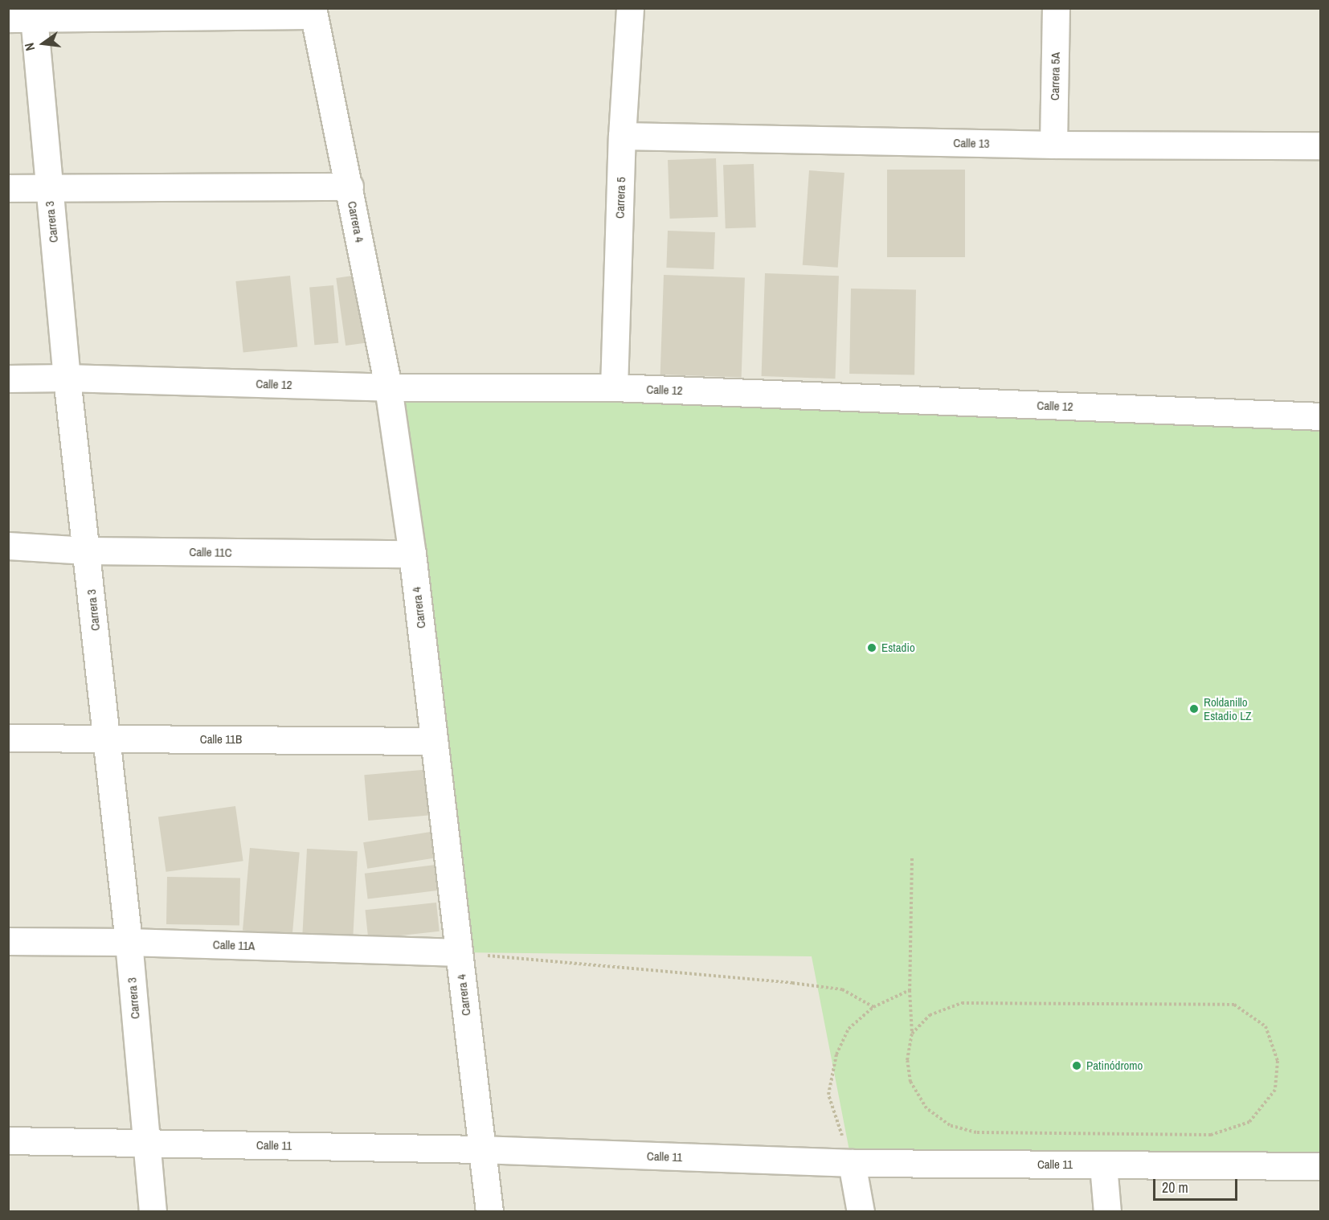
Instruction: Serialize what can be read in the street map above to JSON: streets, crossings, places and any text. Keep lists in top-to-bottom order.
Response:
{
  "streets": {
    "street": [
      "Carrera 5A",
      "Calle 13",
      "Carrera 5",
      "Carrera 3",
      "Carrera 4",
      "Calle 12",
      "Calle 11C",
      "Calle 11B",
      "Calle 11A",
      "Calle 11"
    ]
  },
  "crossings": [
    ["Carrera 5A", "Calle 13"],
    ["Calle 13", "Carrera 5"],
    ["Carrera 5", "Calle 12"],
    ["Carrera 3", "Calle 12"],
    ["Carrera 3", "Calle 11C"],
    ["Carrera 3", "Calle 11B"],
    ["Carrera 3", "Calle 11A"],
    ["Carrera 3", "Calle 11"],
    ["Carrera 4", "Calle 12"],
    ["Carrera 4", "Calle 11C"],
    ["Carrera 4", "Calle 11B"],
    ["Carrera 4", "Calle 11A"],
    ["Carrera 4", "Calle 11"]
  ],
  "places": ["Estadio", "Roldanillo Estadio LZ", "Patinódromo"],
  "scale_bar": "20 m",
  "north": "left"
}
